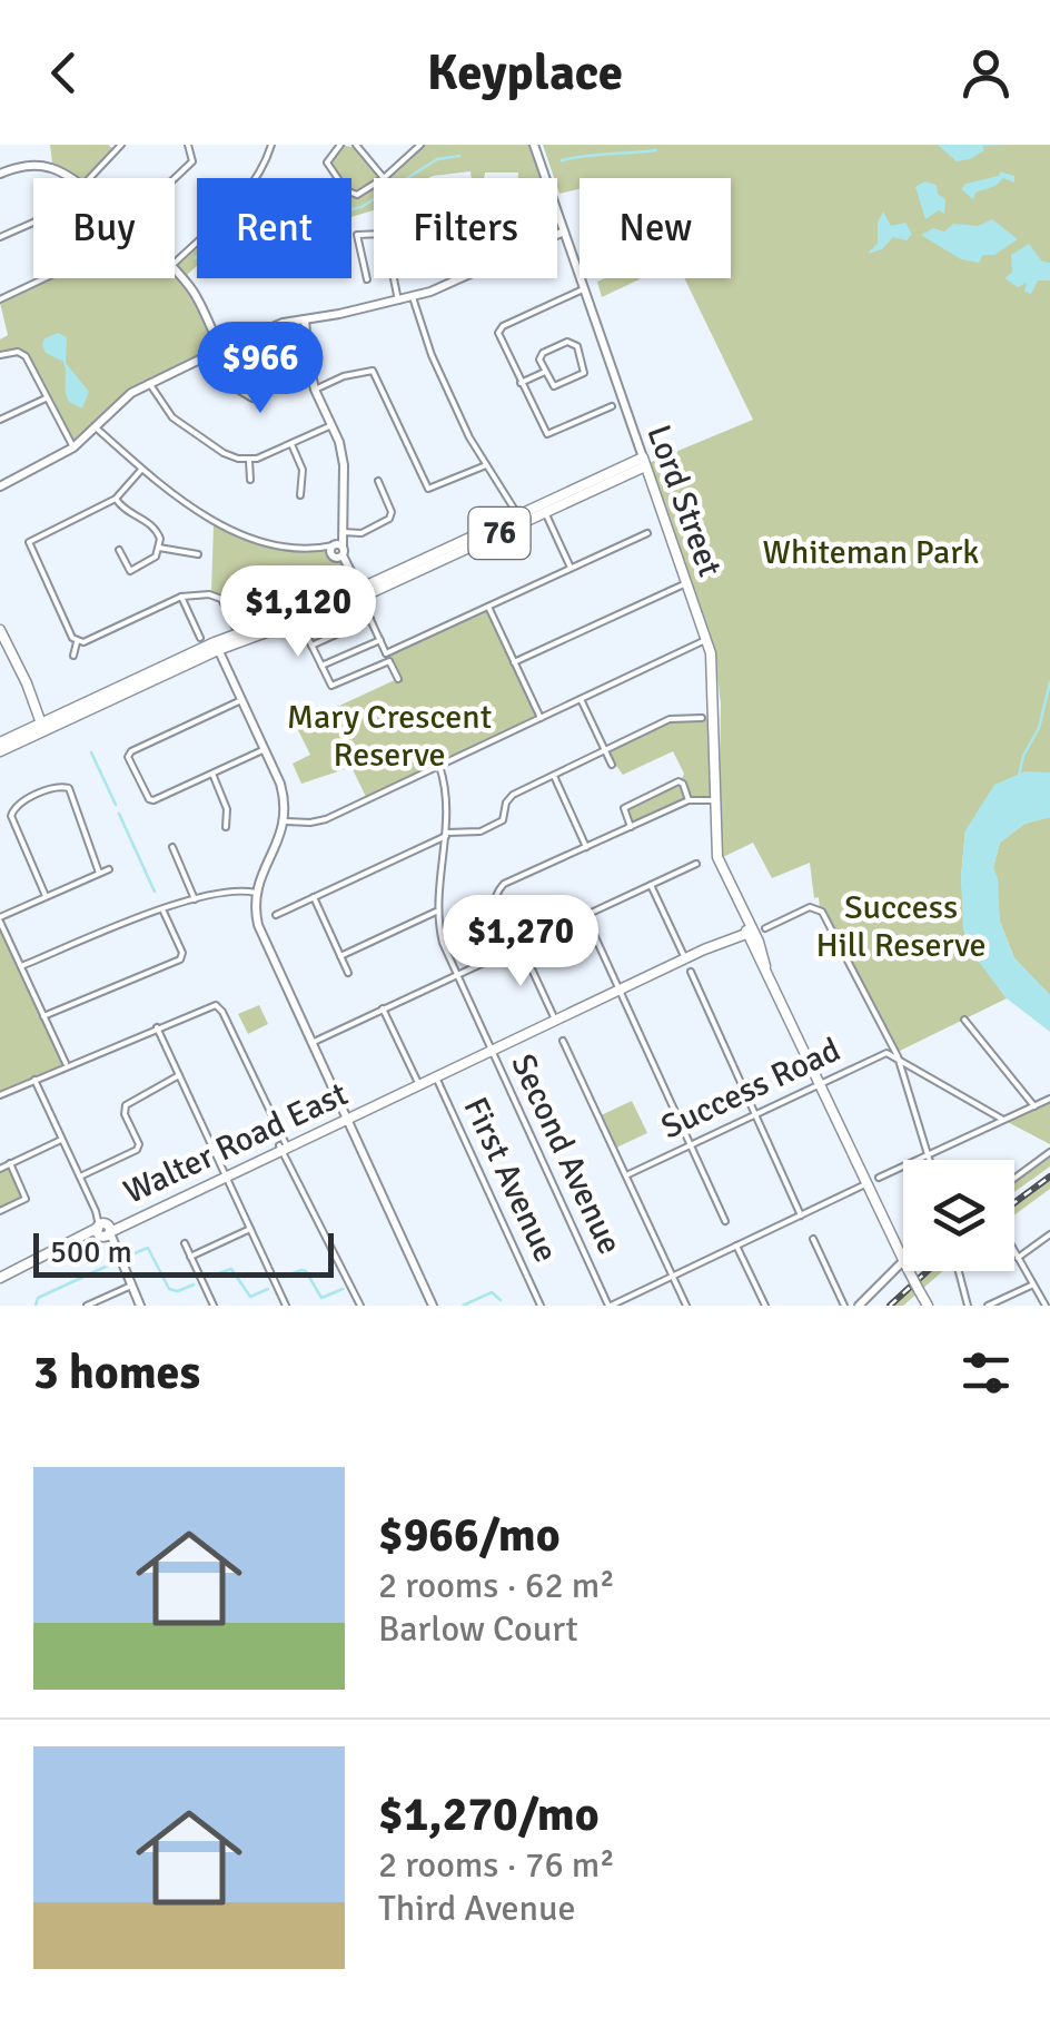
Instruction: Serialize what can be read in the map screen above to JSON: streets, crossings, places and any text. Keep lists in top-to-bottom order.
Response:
{
  "streets": {
    "main road": ["Lord Street", "76", "Walter Road East"],
    "street": ["Success Road", "Second Avenue", "First Avenue"]
  },
  "crossings": [
    ["Lord Street", "76"],
    ["Lord Street", "Success Road"],
    ["Lord Street", "Walter Road East"],
    ["Walter Road East", "Second Avenue"],
    ["Walter Road East", "First Avenue"]
  ],
  "parks": ["Whiteman Park", "Mary Crescent Reserve", "Success Hill Reserve"],
  "scale_bar": "500 m",
  "page": {
    "header": "Keyplace",
    "chip": [
      "Buy",
      "Rent",
      "Filters",
      "New"
    ],
    "price": ["$966", "$1,120", "$1,270"],
    "scale": "500 m",
    "heading": "3 homes",
    "list": [
      {
        "name": "$966/mo",
        "note": "2 rooms · 62 m² · Barlow Court"
      },
      {
        "name": "$1,270/mo",
        "note": "2 rooms · 76 m² · Third Avenue"
      }
    ]
  }
}
